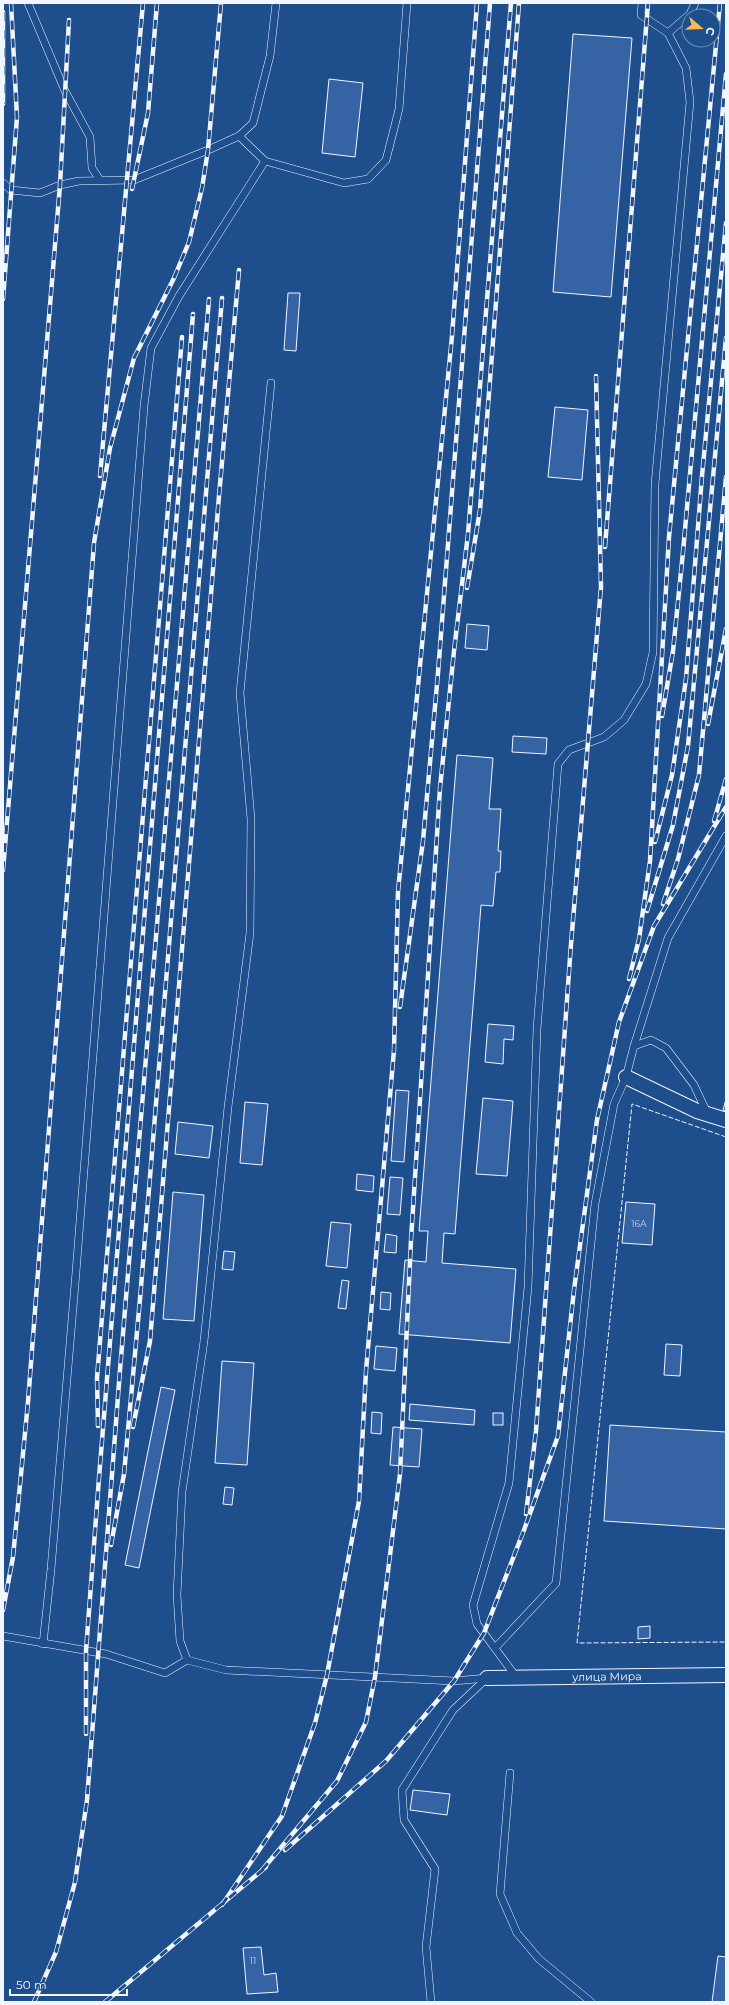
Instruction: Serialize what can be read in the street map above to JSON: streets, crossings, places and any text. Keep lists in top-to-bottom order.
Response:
{
  "streets": {
    "street": ["улица Мира"]
  },
  "house_numbers": ["16А", "11"],
  "scale_bar": "50 m",
  "north": "right"
}
